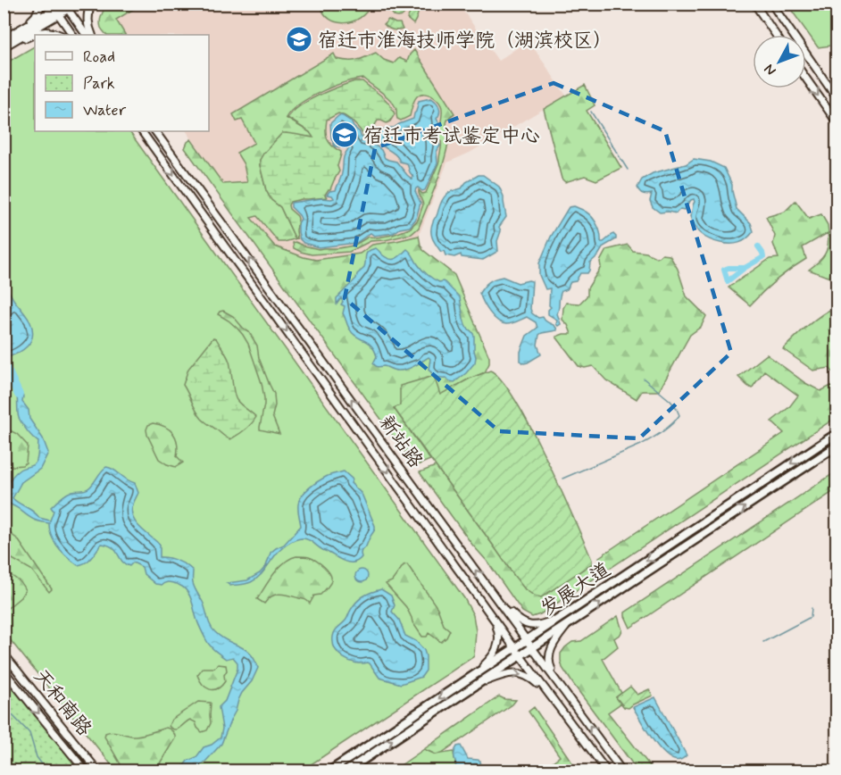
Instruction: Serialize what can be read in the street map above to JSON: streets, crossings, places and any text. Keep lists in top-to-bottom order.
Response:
{
  "streets": {
    "main road": ["发展大道"],
    "street": ["新站路", "天和南路"]
  },
  "crossings": [
    ["新站路", "发展大道"]
  ],
  "places": {
    "school or university": ["宿迁市淮海技师学院（湖滨校区）", "宿迁市考试鉴定中心"]
  },
  "legend": ["Road", "Park", "Water"],
  "north": "bottom left"
}
